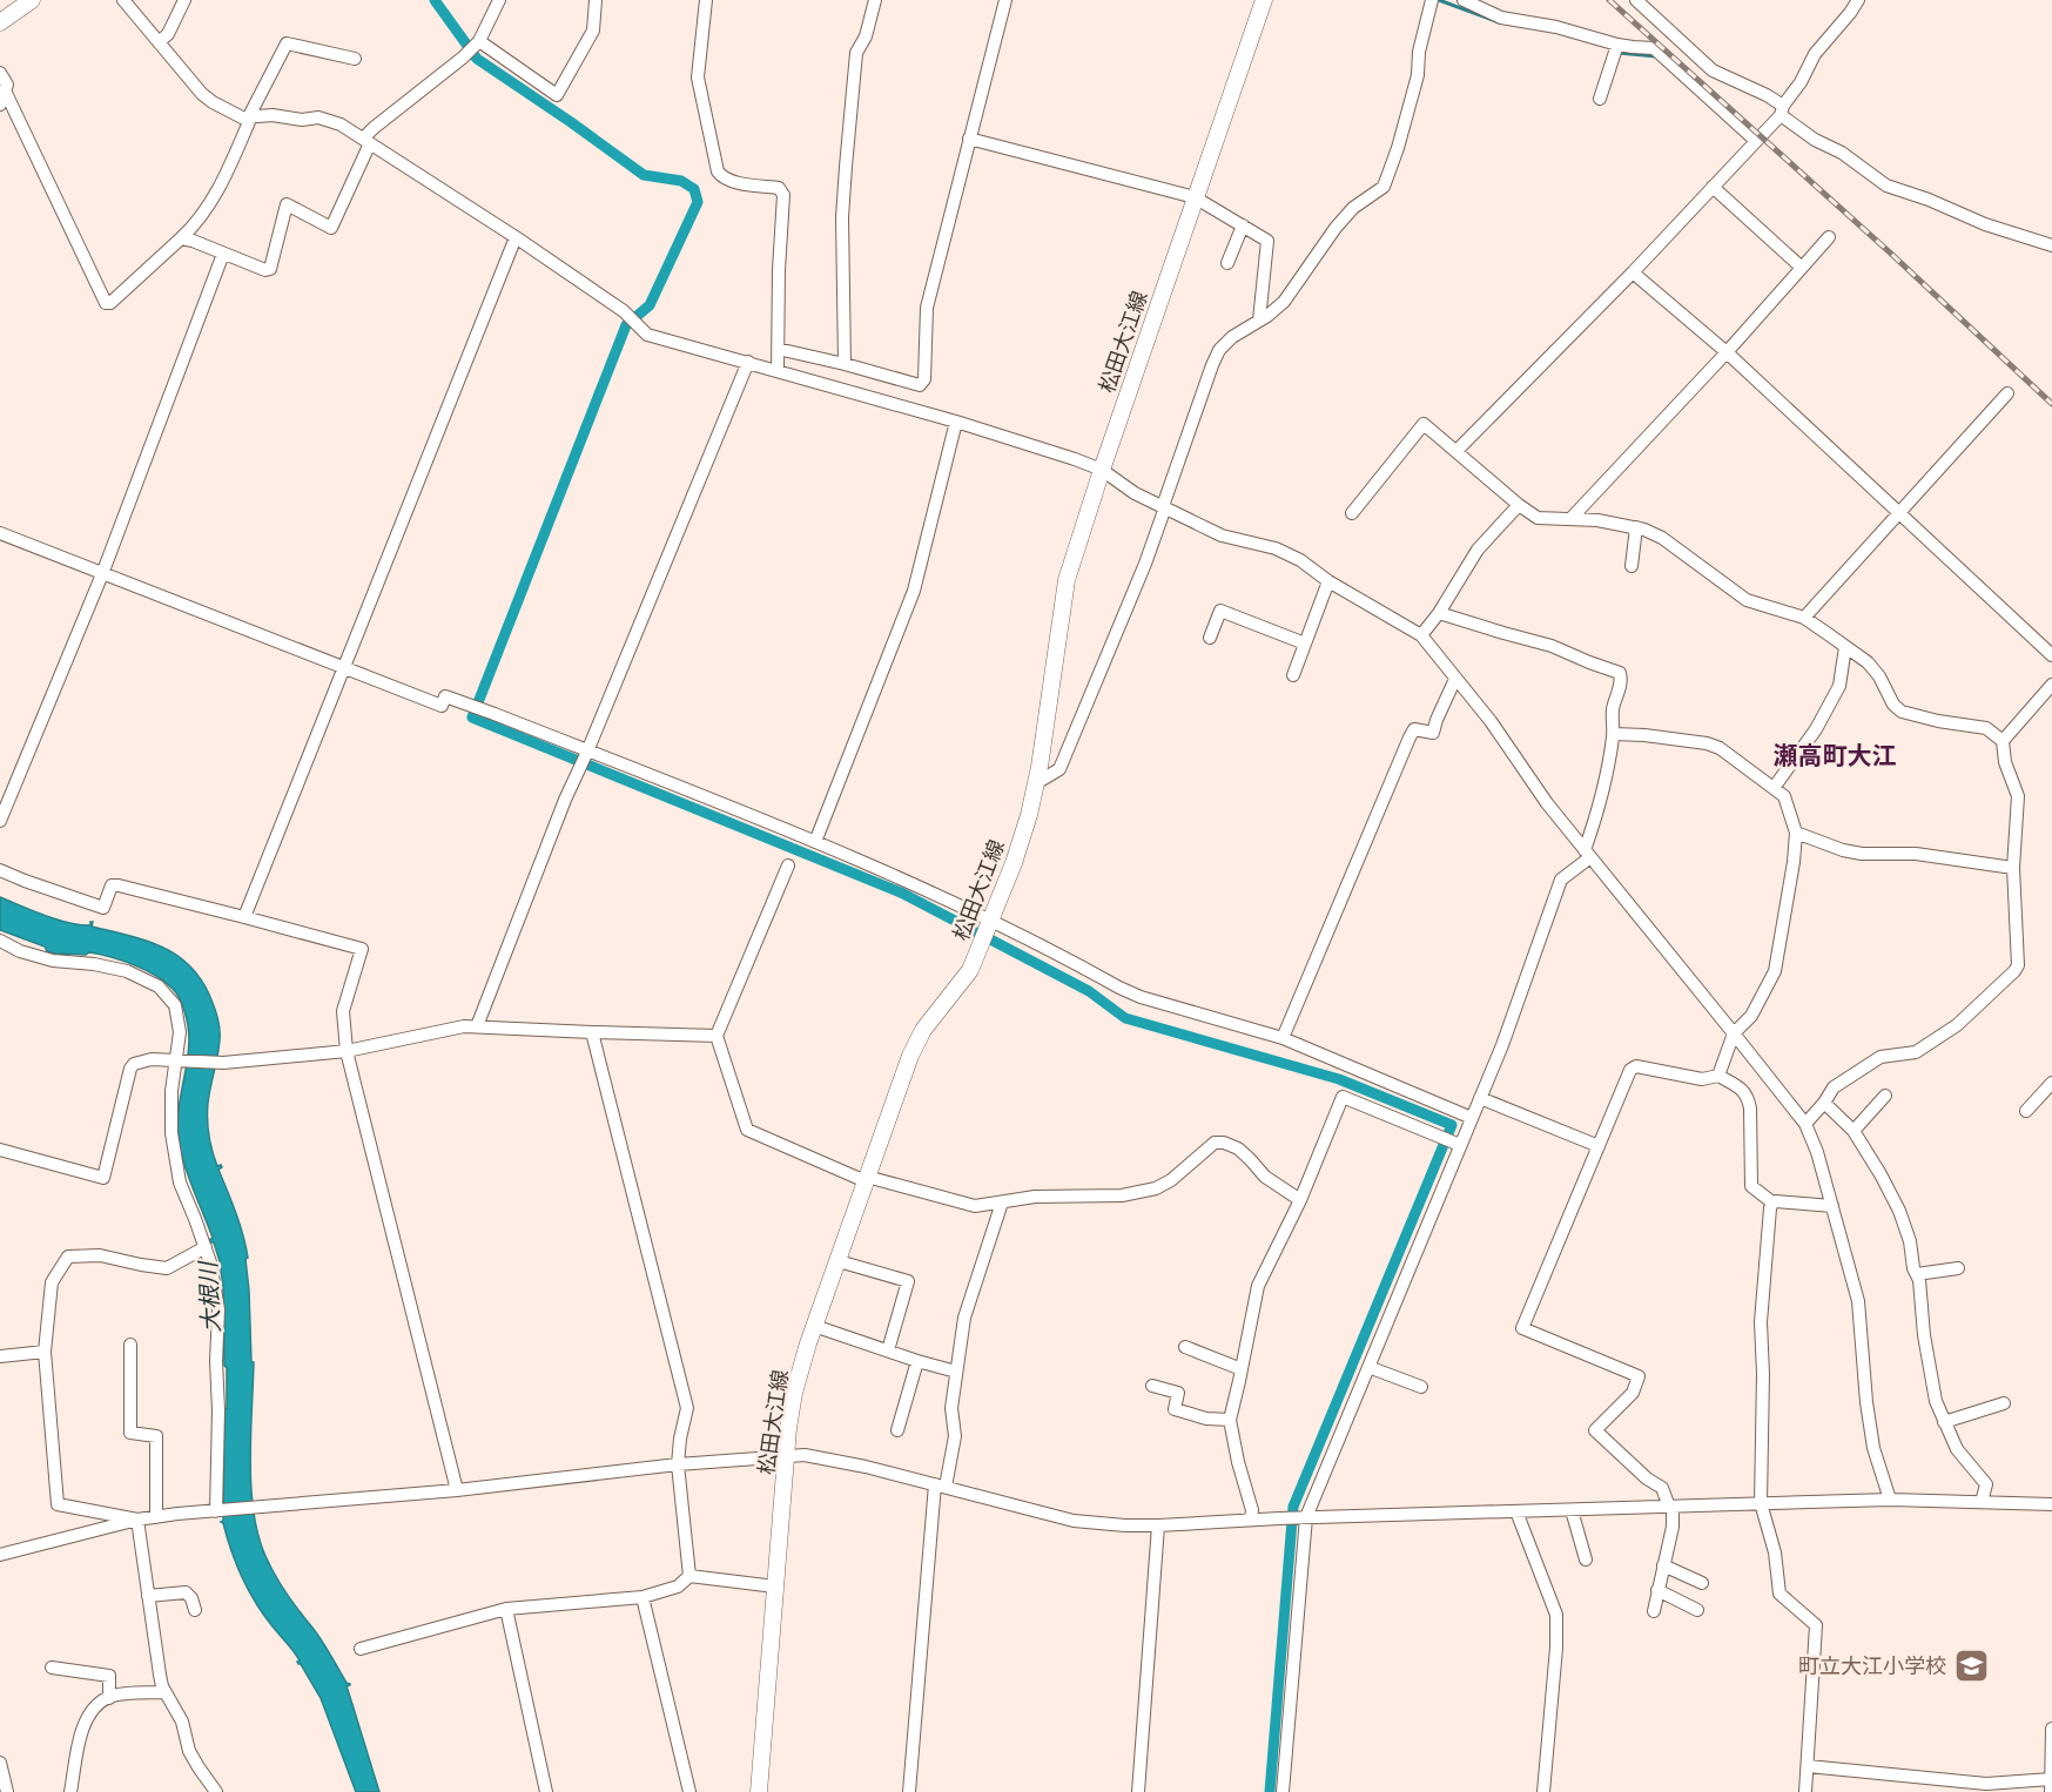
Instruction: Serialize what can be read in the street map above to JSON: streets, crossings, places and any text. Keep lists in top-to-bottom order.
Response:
{
  "streets": {
    "main road": ["松田大江線"]
  },
  "districts": ["瀬高町大江"],
  "water": ["大根川"],
  "places": {
    "school or university": ["町立大江小学校"]
  }
}
